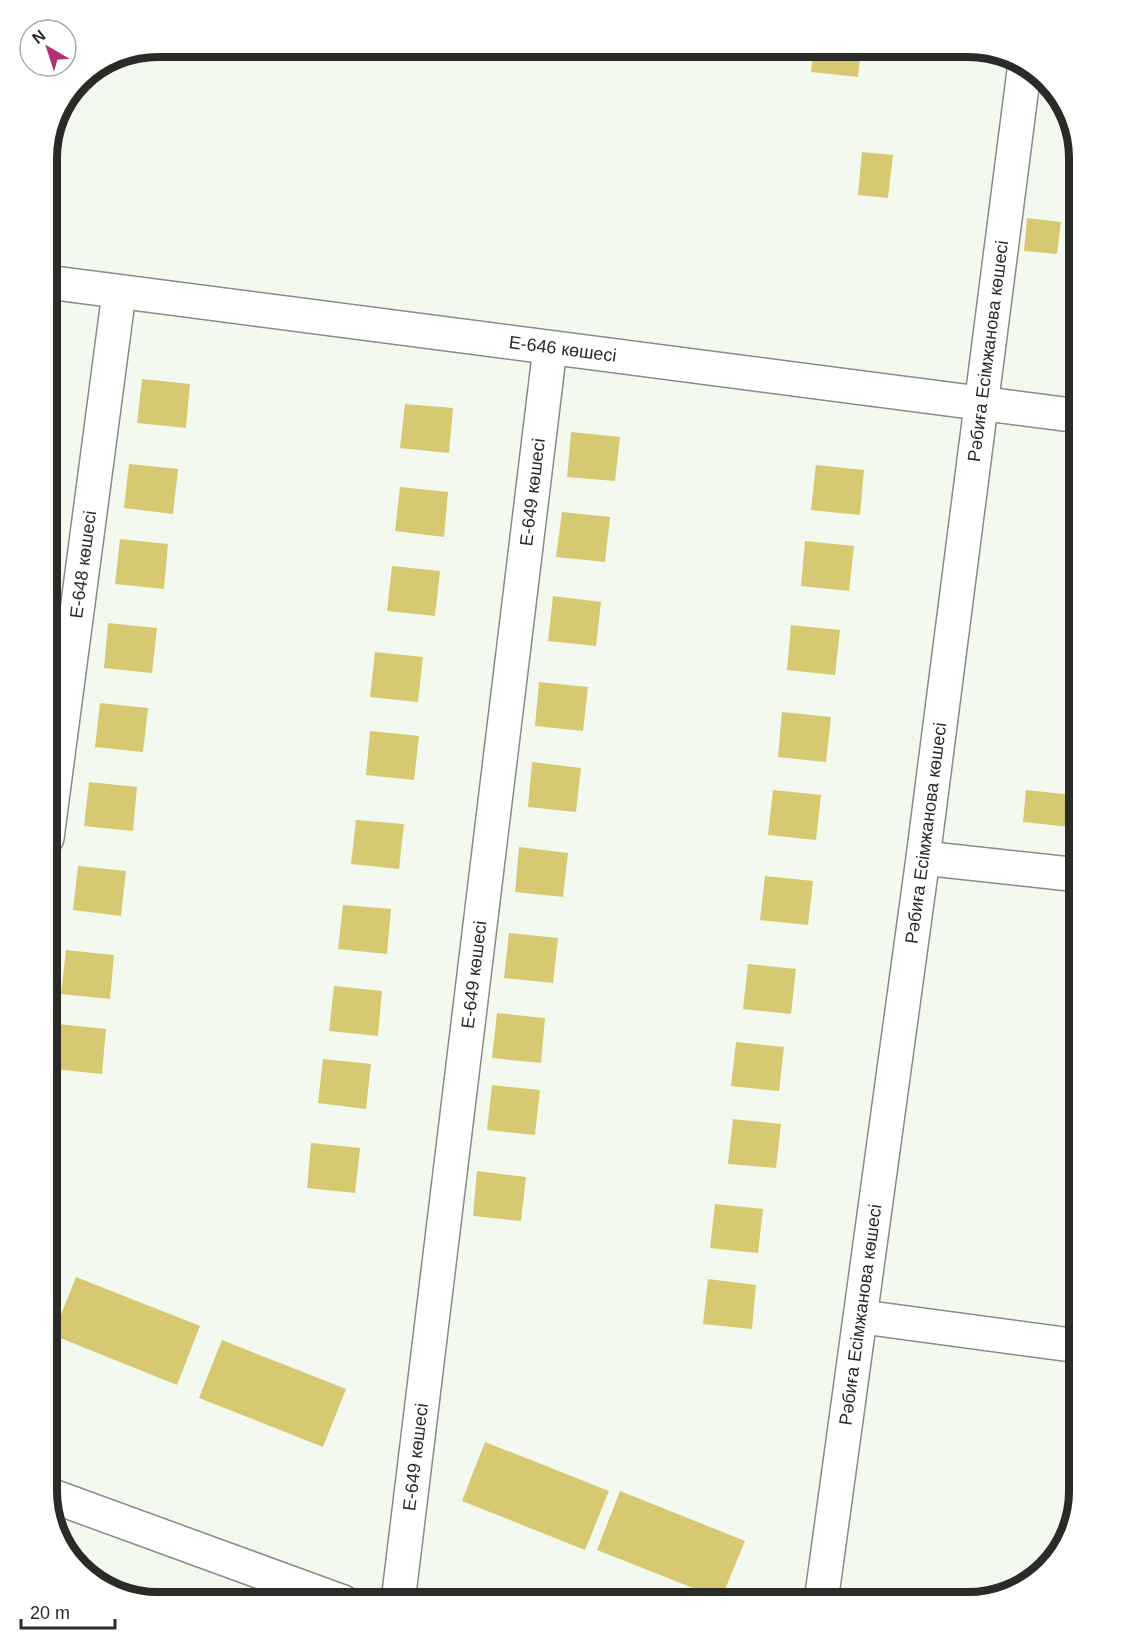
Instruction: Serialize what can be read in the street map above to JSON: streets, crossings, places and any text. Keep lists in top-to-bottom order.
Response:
{
  "streets": {
    "street": [
      "Е-646 көшесі",
      "Рәбиға Есімжанова көшесі",
      "Е-649 көшесі",
      "Е-648 көшесі"
    ]
  },
  "crossings": [
    ["Е-646 көшесі", "Рәбиға Есімжанова көшесі"],
    ["Е-646 көшесі", "Е-649 көшесі"],
    ["Е-646 көшесі", "Е-648 көшесі"]
  ],
  "scale_bar": "20 m",
  "north": "top left"
}
